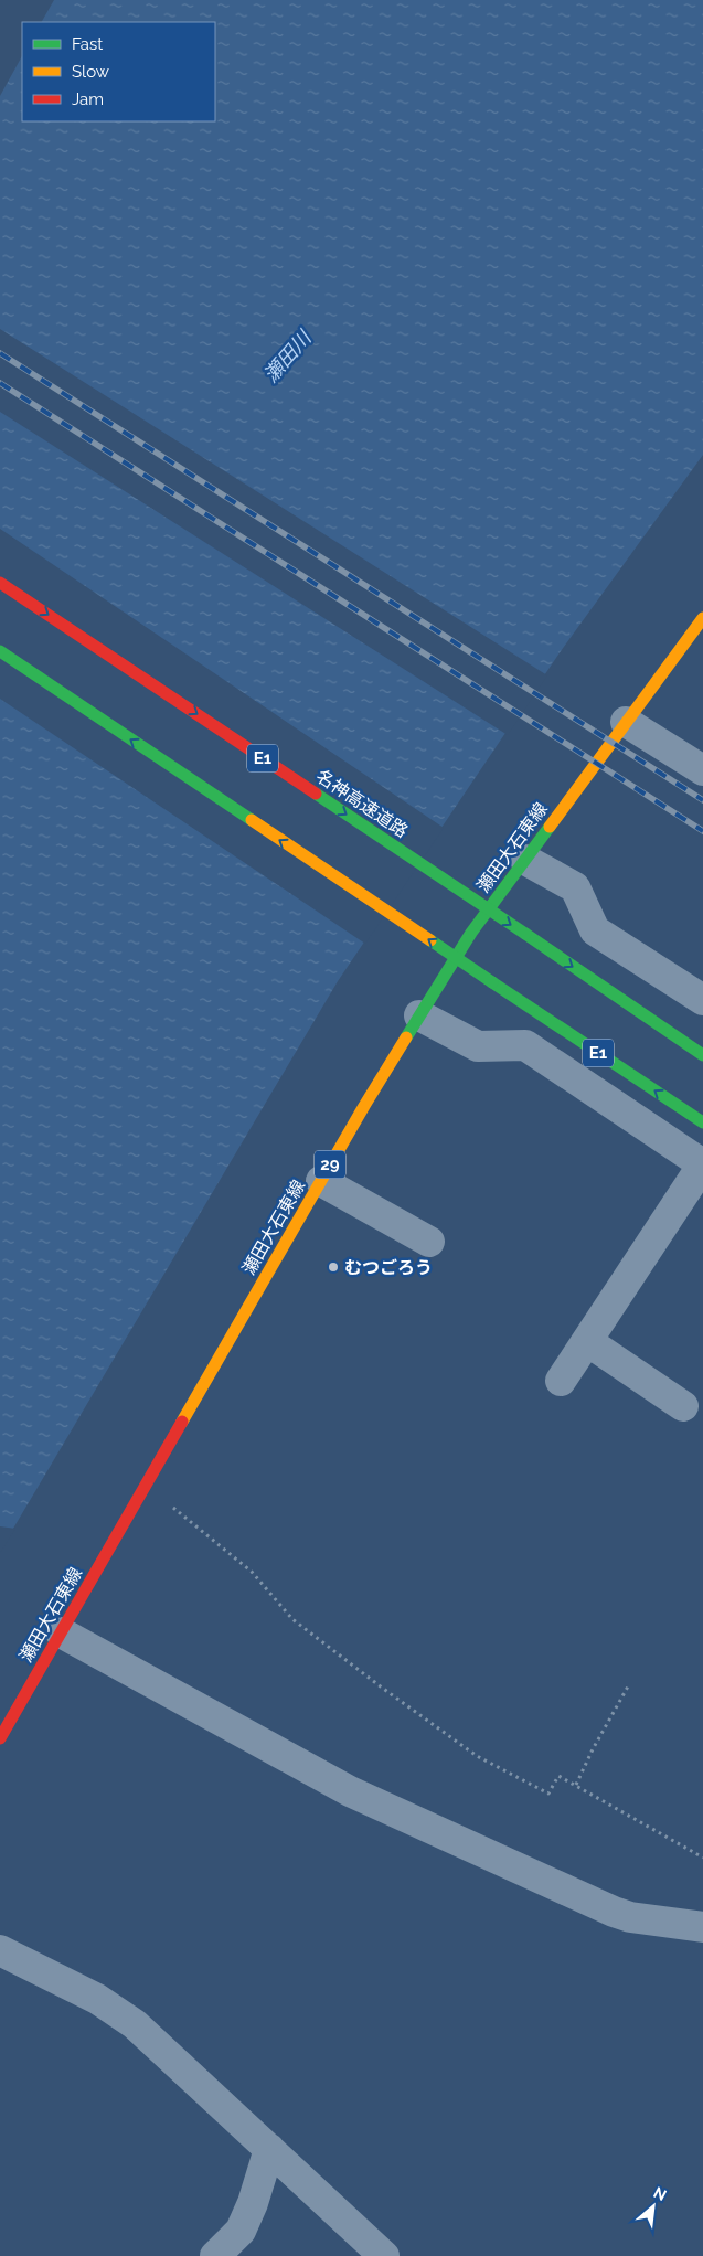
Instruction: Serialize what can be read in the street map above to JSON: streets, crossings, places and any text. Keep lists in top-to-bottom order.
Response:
{
  "streets": {
    "main road": [
      "E1",
      "名神高速道路",
      "瀬田大石東線",
      "29"
    ]
  },
  "water": ["瀬田川"],
  "places": ["むつごろう"],
  "legend": ["Fast", "Slow", "Jam"],
  "north": "top right"
}
